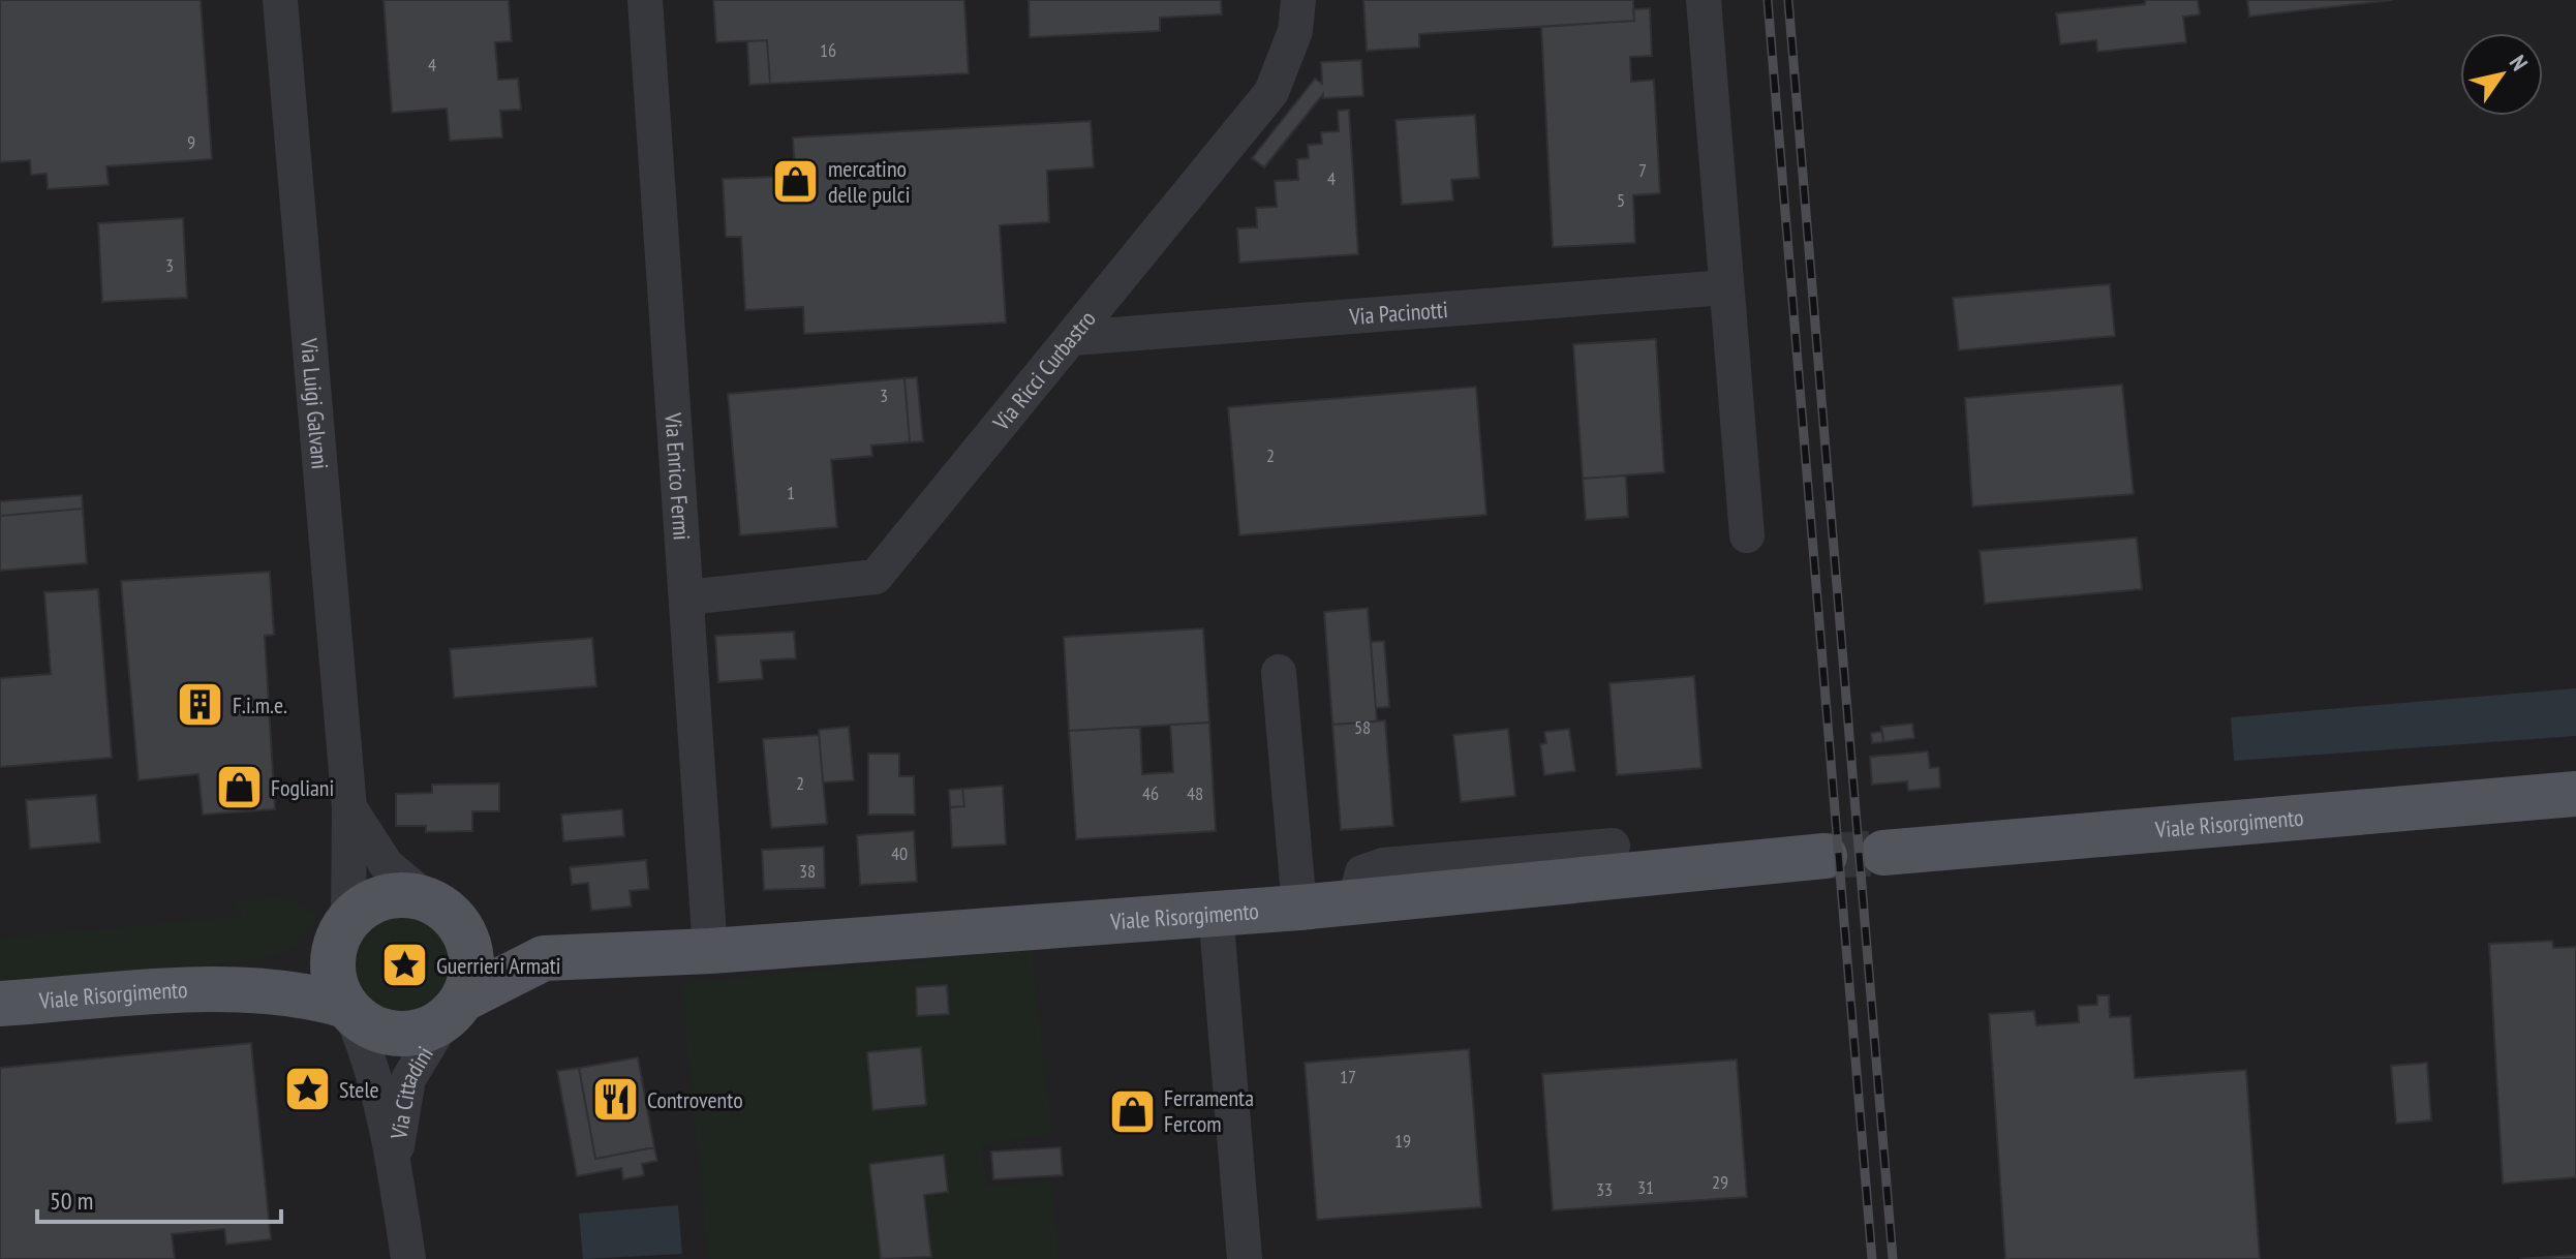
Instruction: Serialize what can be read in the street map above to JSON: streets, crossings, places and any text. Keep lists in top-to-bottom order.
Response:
{
  "streets": {
    "main road": ["Viale Risorgimento"],
    "street": [
      "Via Pacinotti",
      "Via Ricci Curbastro",
      "Via Luigi Galvani",
      "Via Enrico Fermi",
      "Via Cittadini"
    ]
  },
  "crossings": [
    ["Via Pacinotti", "Via Ricci Curbastro"],
    ["Via Ricci Curbastro", "Via Enrico Fermi"],
    ["Via Luigi Galvani", "Viale Risorgimento"],
    ["Via Luigi Galvani", "Via Cittadini"],
    ["Via Enrico Fermi", "Viale Risorgimento"],
    ["Viale Risorgimento", "Via Cittadini"]
  ],
  "places": {
    "shop": ["mercatino delle pulci", "Fogliani", "Ferramenta Fercom"],
    "building": ["F.i.m.e."],
    "place": ["Guerrieri Armati", "Stele"],
    "restaurant": ["Controvento"]
  },
  "house_numbers": [
    "16",
    "4",
    "9",
    "7",
    "4",
    "5",
    "3",
    "3",
    "2",
    "1",
    "58",
    "2",
    "46",
    "48",
    "40",
    "38",
    "17",
    "19",
    "29",
    "31",
    "33"
  ],
  "scale_bar": "50 m",
  "north": "top right"
}
